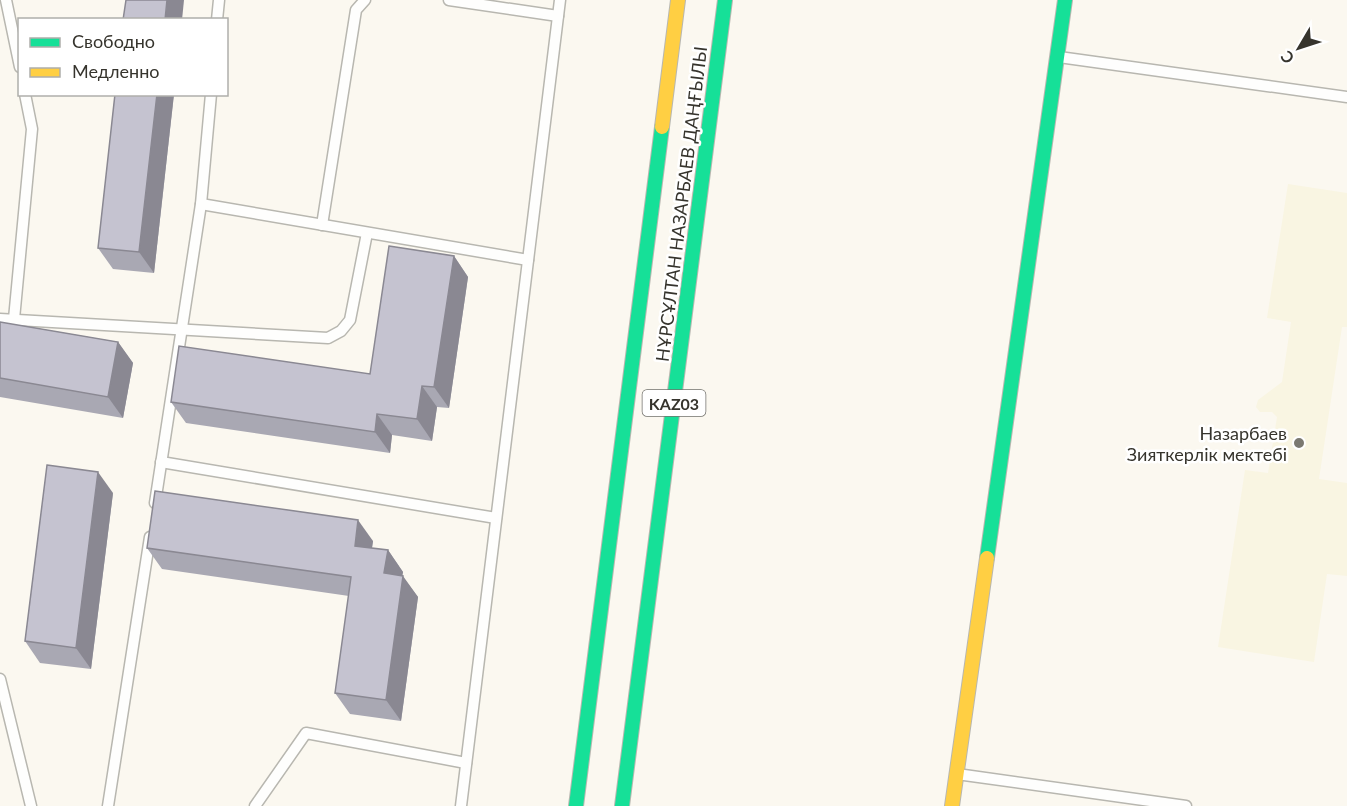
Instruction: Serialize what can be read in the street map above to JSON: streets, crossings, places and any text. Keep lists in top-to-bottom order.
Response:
{
  "streets": {
    "main road": ["НҰРСҰЛТАН НАЗАРБАЕВ ДАҢҒЫЛЫ", "KАZ03"]
  },
  "places": ["Назарбаев Зияткерлік мектебі"],
  "legend": ["Свободно", "Медленно"],
  "north": "bottom left"
}
